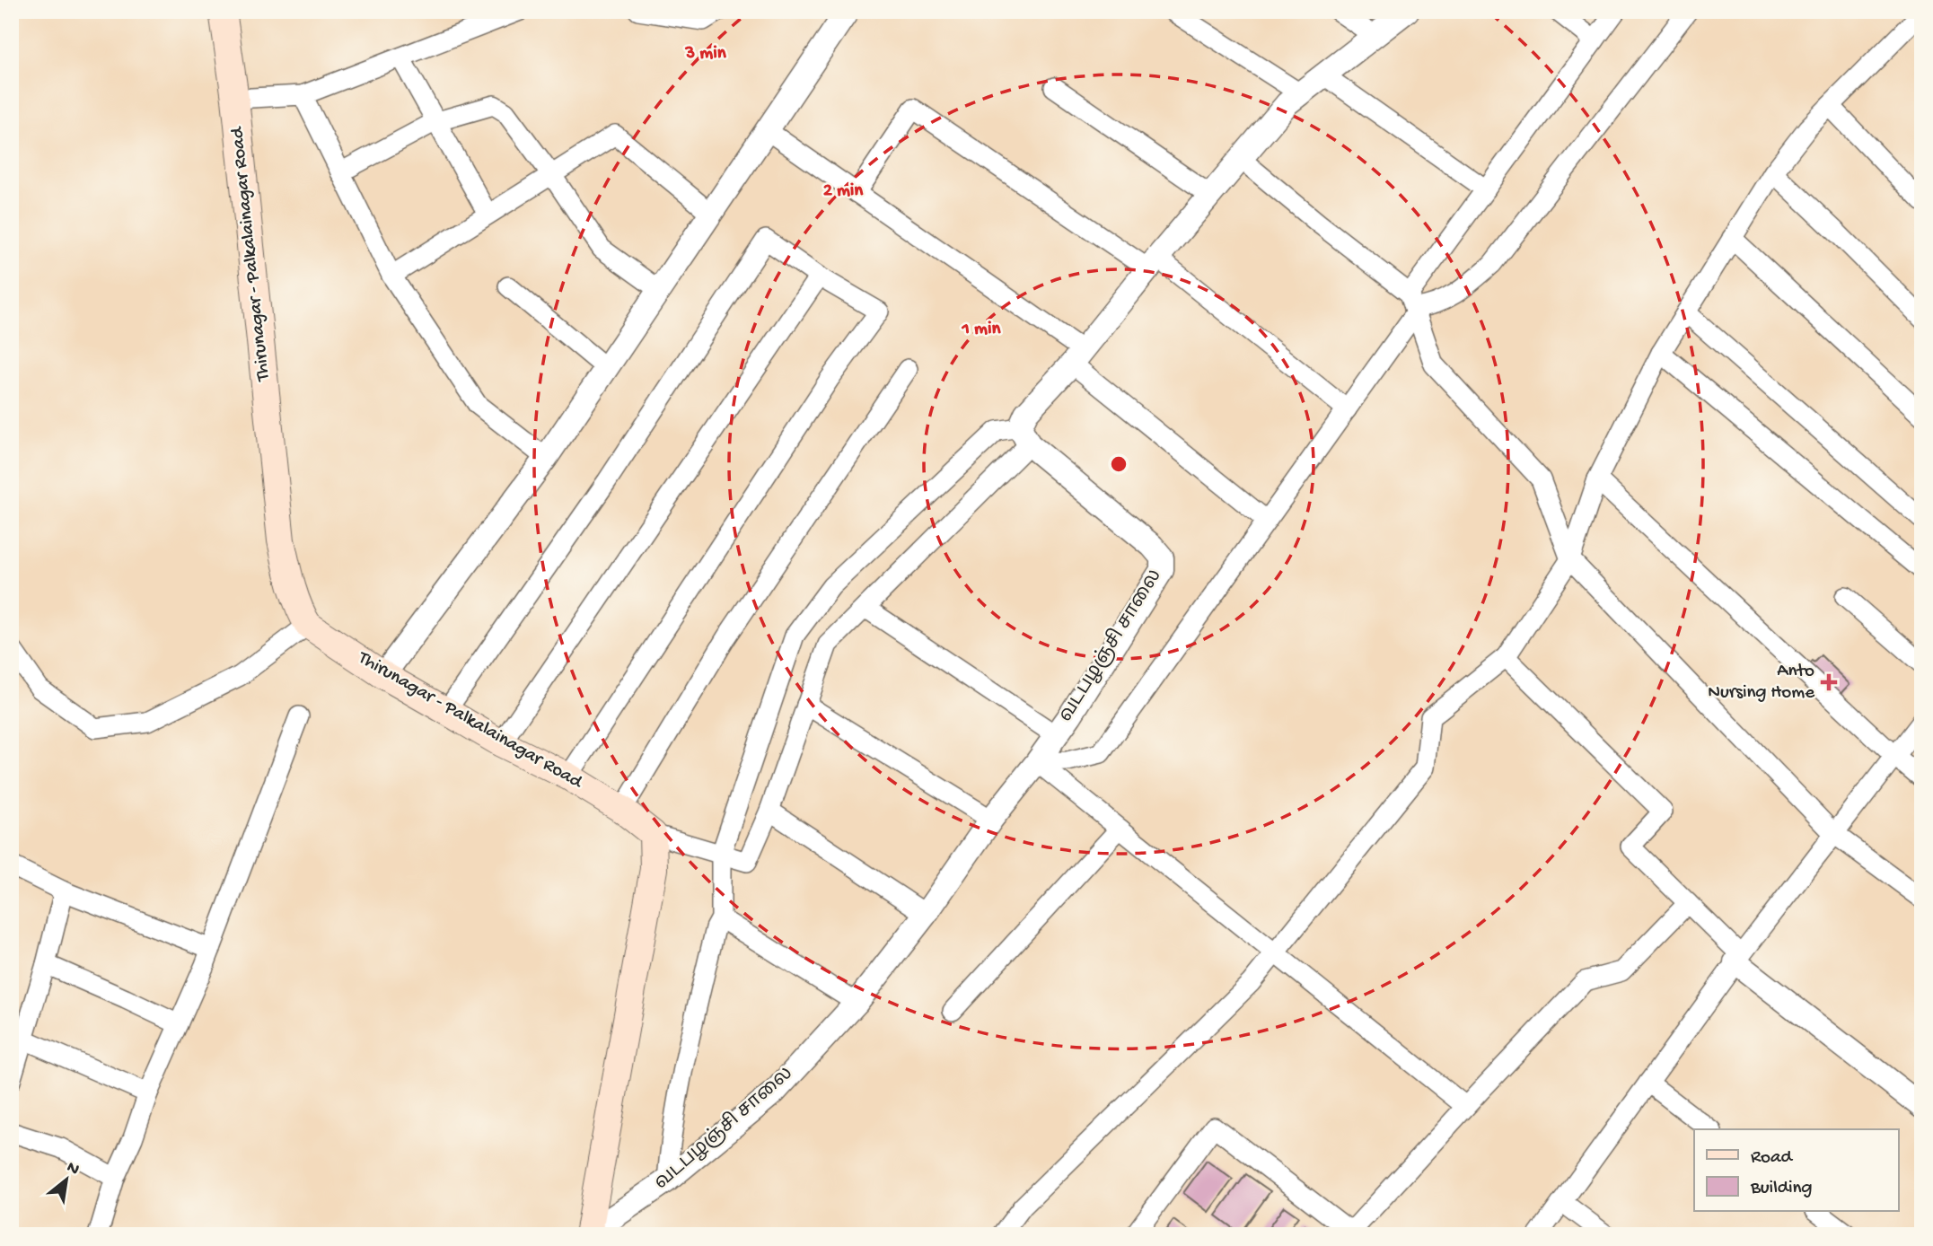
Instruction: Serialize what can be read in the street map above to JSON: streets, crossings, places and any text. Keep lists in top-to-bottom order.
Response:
{
  "streets": {
    "main road": ["Thirunagar - Palkalainagar Road"],
    "street": ["வடபழஞ்சி சாலை"]
  },
  "places": {
    "health": ["Anto Nursing Home"]
  },
  "legend": ["Road", "Building"],
  "north": "top right",
  "rings": ["3 min", "2 min", "1 min"]
}
